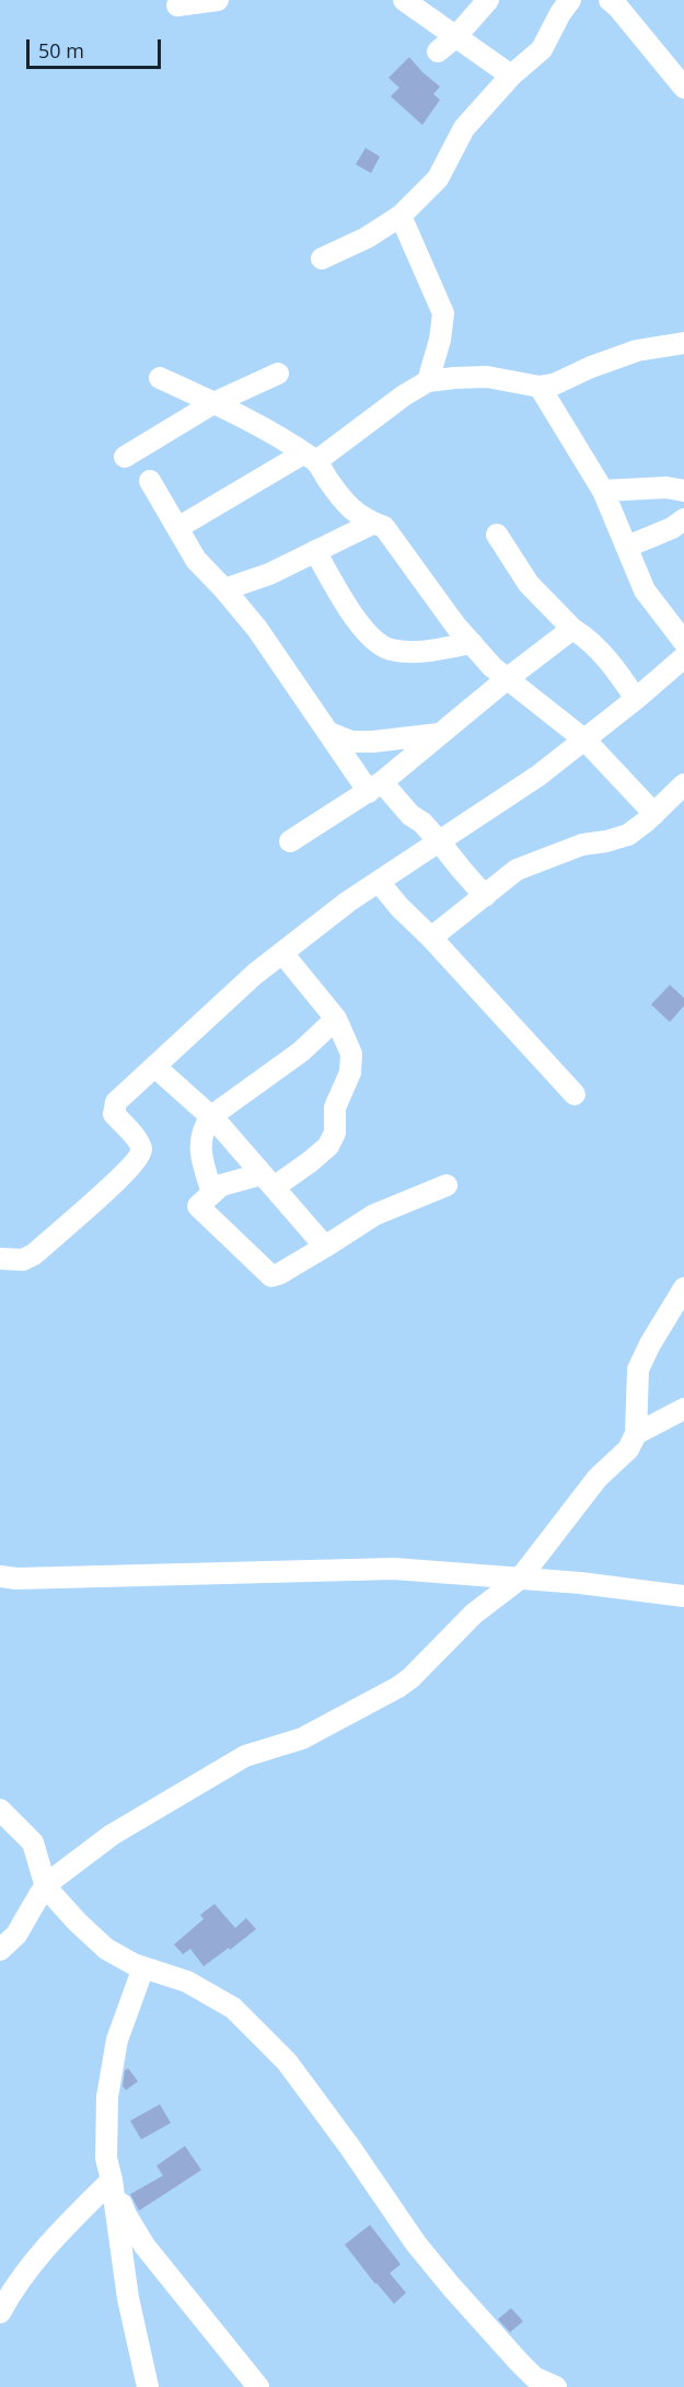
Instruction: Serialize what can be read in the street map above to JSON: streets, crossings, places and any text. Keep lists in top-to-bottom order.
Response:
{
  "scale_bar": "50 m"
}
